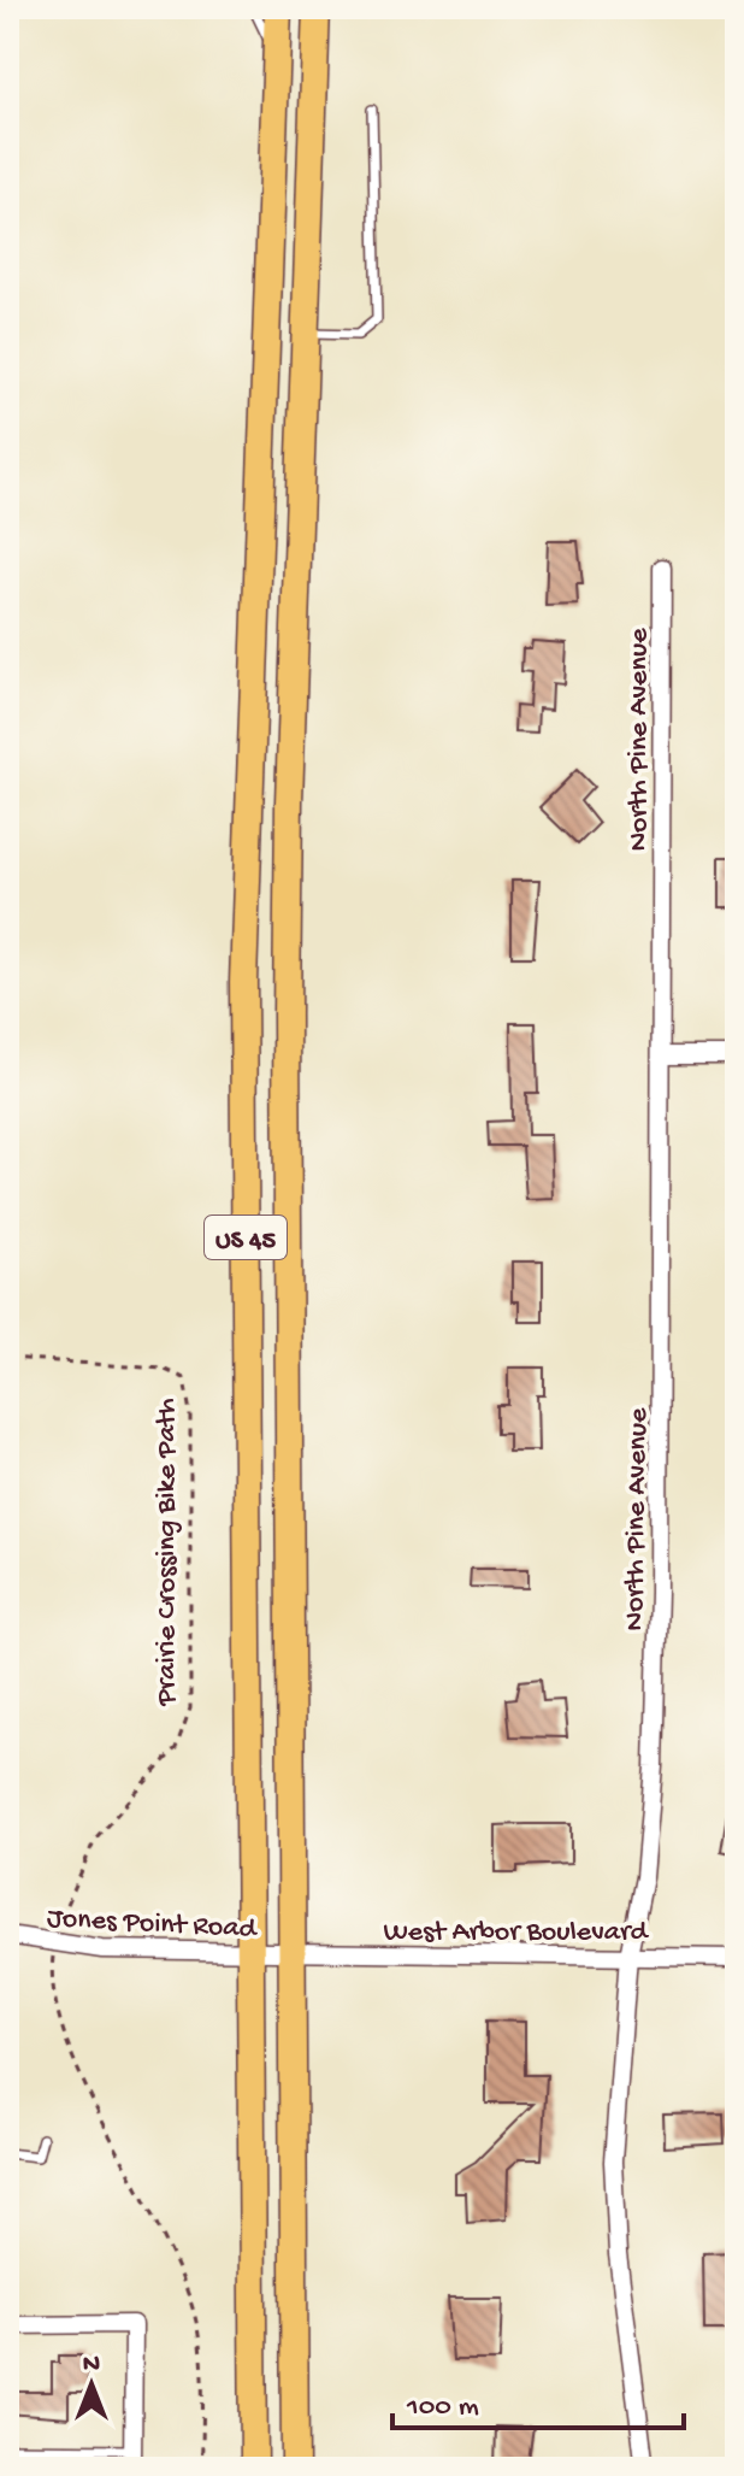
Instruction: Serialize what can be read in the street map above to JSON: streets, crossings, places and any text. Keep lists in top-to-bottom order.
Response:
{
  "streets": {
    "main road": ["US 45"],
    "street": ["North Pine Avenue", "Jones Point Road", "West Arbor Boulevard"],
    "path": ["Prairie Crossing Bike Path"]
  },
  "crossings": [
    ["North Pine Avenue", "West Arbor Boulevard"],
    ["US 45", "Jones Point Road"],
    ["US 45", "West Arbor Boulevard"],
    ["Prairie Crossing Bike Path", "Jones Point Road"],
    ["Jones Point Road", "West Arbor Boulevard"]
  ],
  "scale_bar": "100 m",
  "north": "top"
}
